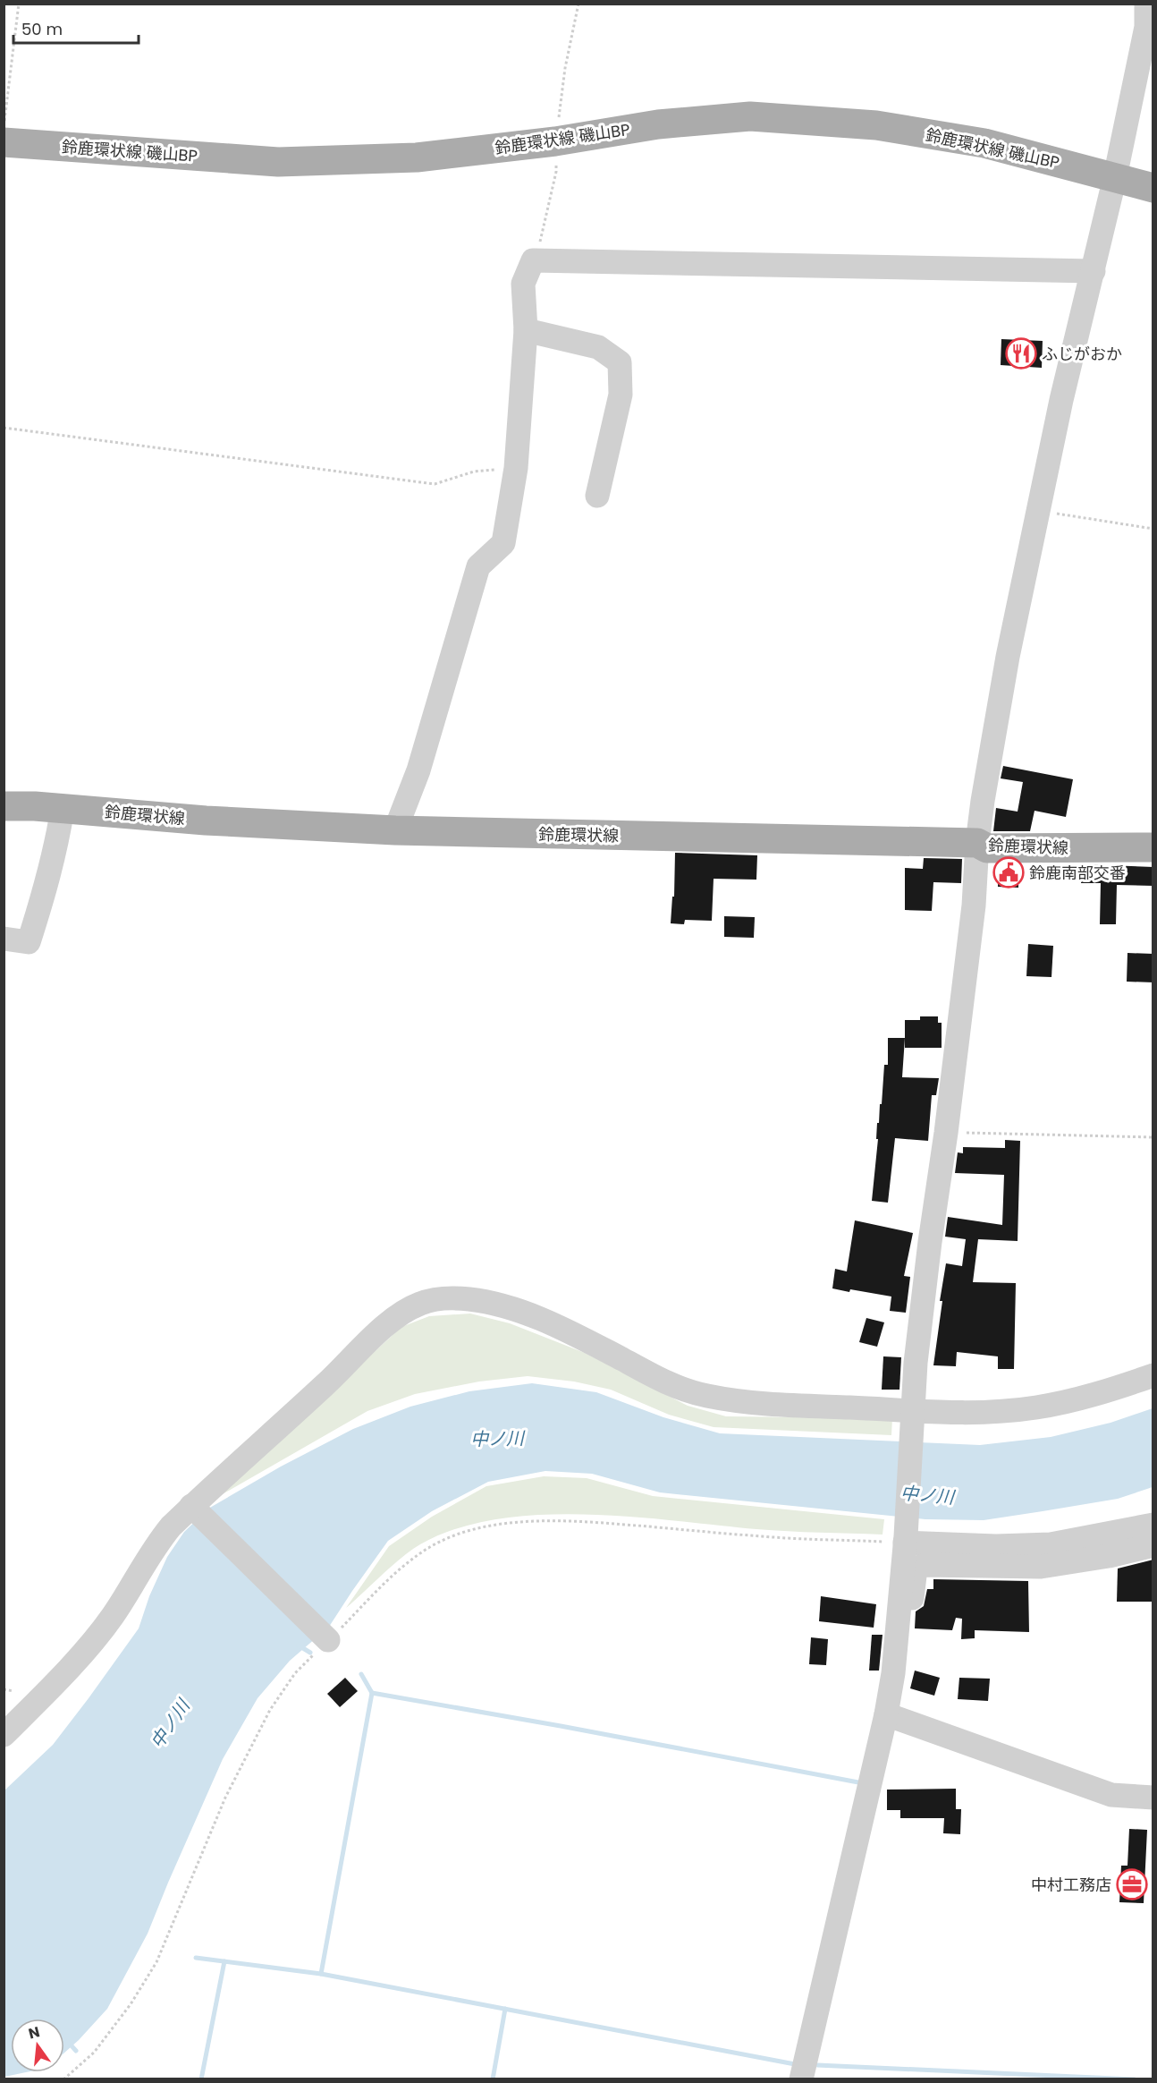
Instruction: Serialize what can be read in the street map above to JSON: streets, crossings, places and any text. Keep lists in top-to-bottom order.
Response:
{
  "streets": {
    "main road": ["鈴鹿環状線 磯山BP", "鈴鹿環状線"]
  },
  "water": ["中ノ川"],
  "places": {
    "restaurant": ["ふじがおか"],
    "public building": ["鈴鹿南部交番"],
    "office": ["中村工務店"]
  },
  "scale_bar": "50 m",
  "north": "top"
}
